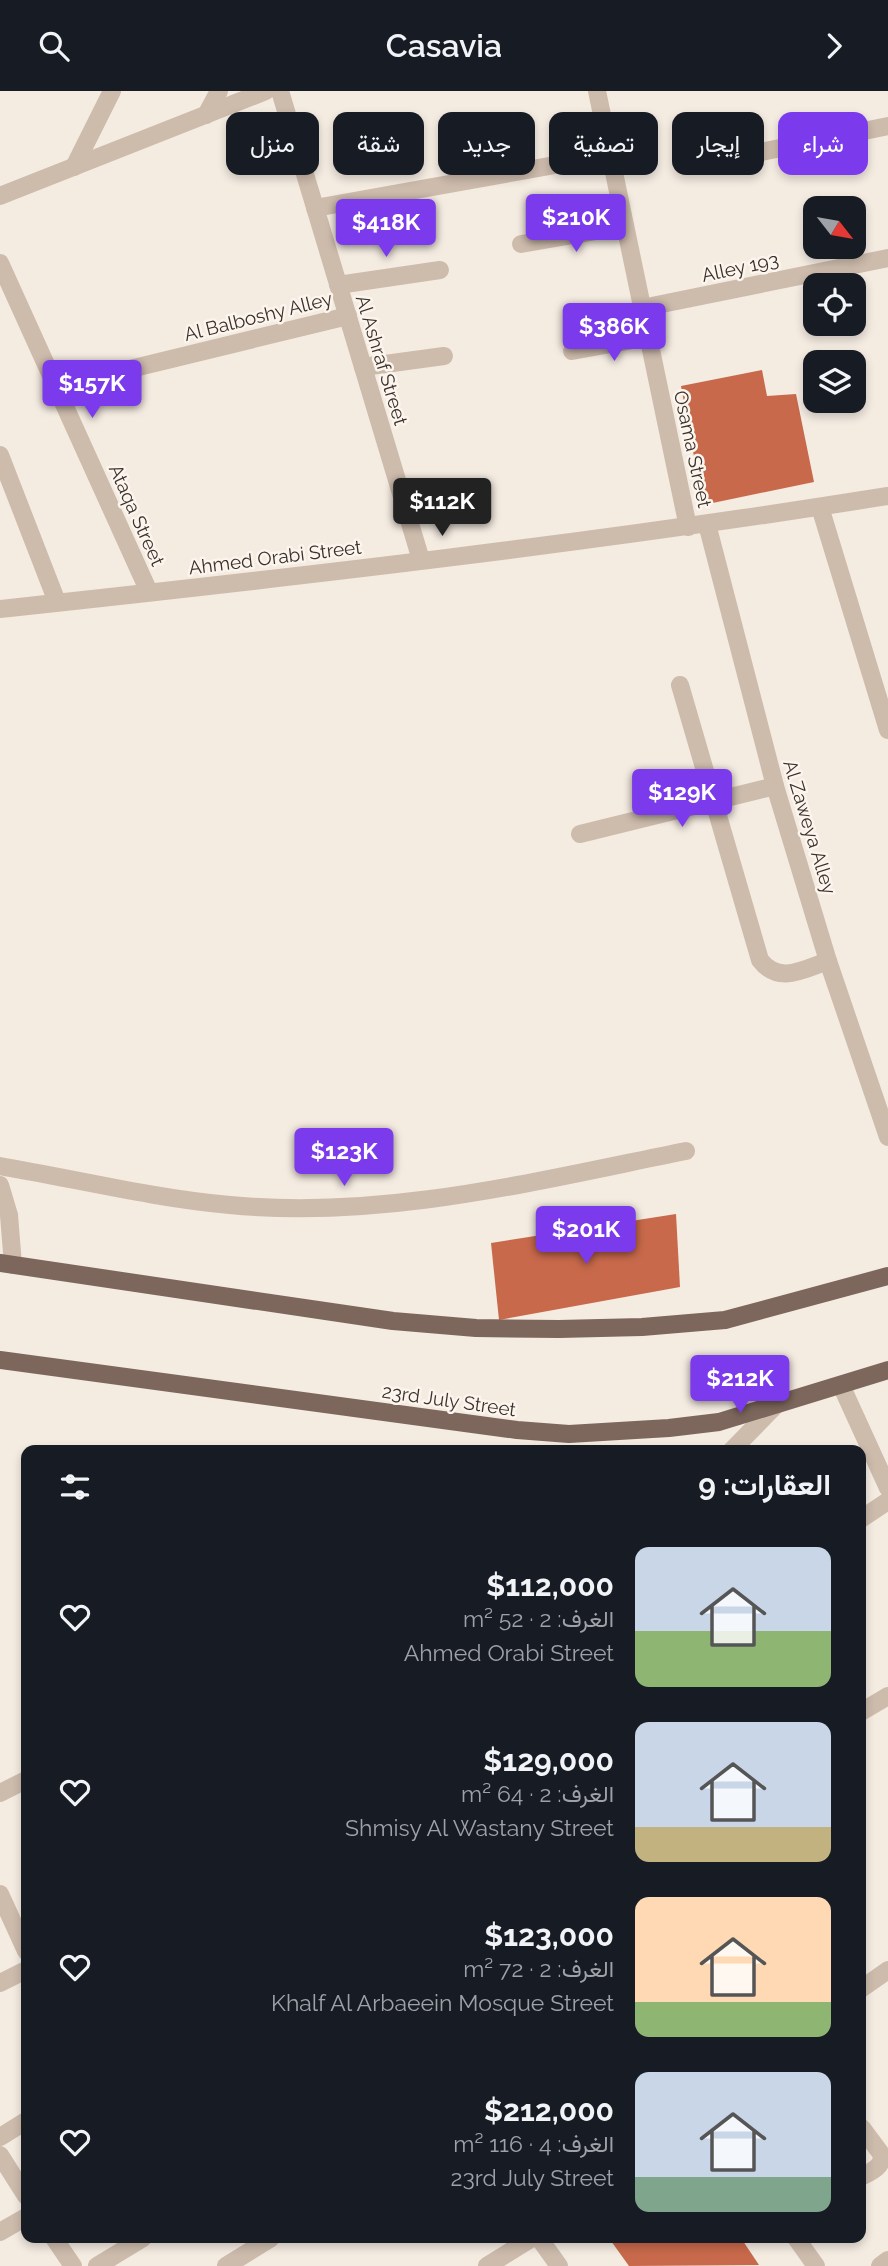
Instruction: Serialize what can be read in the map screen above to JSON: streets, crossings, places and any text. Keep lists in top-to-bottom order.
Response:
{
  "streets": {
    "main road": ["23rd July Street"],
    "street": [
      "Alley 193",
      "Al Balboshy Alley",
      "Al Ashraf Street",
      "Osama Street",
      "Ataqa Street",
      "Ahmed Orabi Street",
      "Al Zaweya Alley"
    ]
  },
  "crossings": [
    ["Alley 193", "Osama Street"],
    ["Al Balboshy Alley", "Al Ashraf Street"],
    ["Al Balboshy Alley", "Ataqa Street"],
    ["Al Ashraf Street", "Ahmed Orabi Street"],
    ["Osama Street", "Ahmed Orabi Street"],
    ["Ataqa Street", "Ahmed Orabi Street"],
    ["Ahmed Orabi Street", "Al Zaweya Alley"]
  ],
  "north": "bottom right",
  "page": {
    "header": "Casavia",
    "chip": [
      "شراء",
      "إيجار",
      "تصفية",
      "جديد",
      "شقة",
      "منزل"
    ],
    "price": [
      "$210K",
      "$418K",
      "$386K",
      "$157K",
      "$112K",
      "$129K",
      "$123K",
      "$201K",
      "$212K"
    ],
    "heading": "العقارات: 9",
    "list": [
      {
        "name": "$112,000",
        "note": "الغرف: 2 · 52 m² · Ahmed Orabi Street"
      },
      {
        "name": "$129,000",
        "note": "الغرف: 2 · 64 m² · Shmisy Al Wastany Street"
      },
      {
        "name": "$123,000",
        "note": "الغرف: 2 · 72 m² · Khalf Al Arbaeein Mosque Street"
      },
      {
        "name": "$212,000",
        "note": "الغرف: 4 · 116 m² · 23rd July Street"
      }
    ]
  }
}
